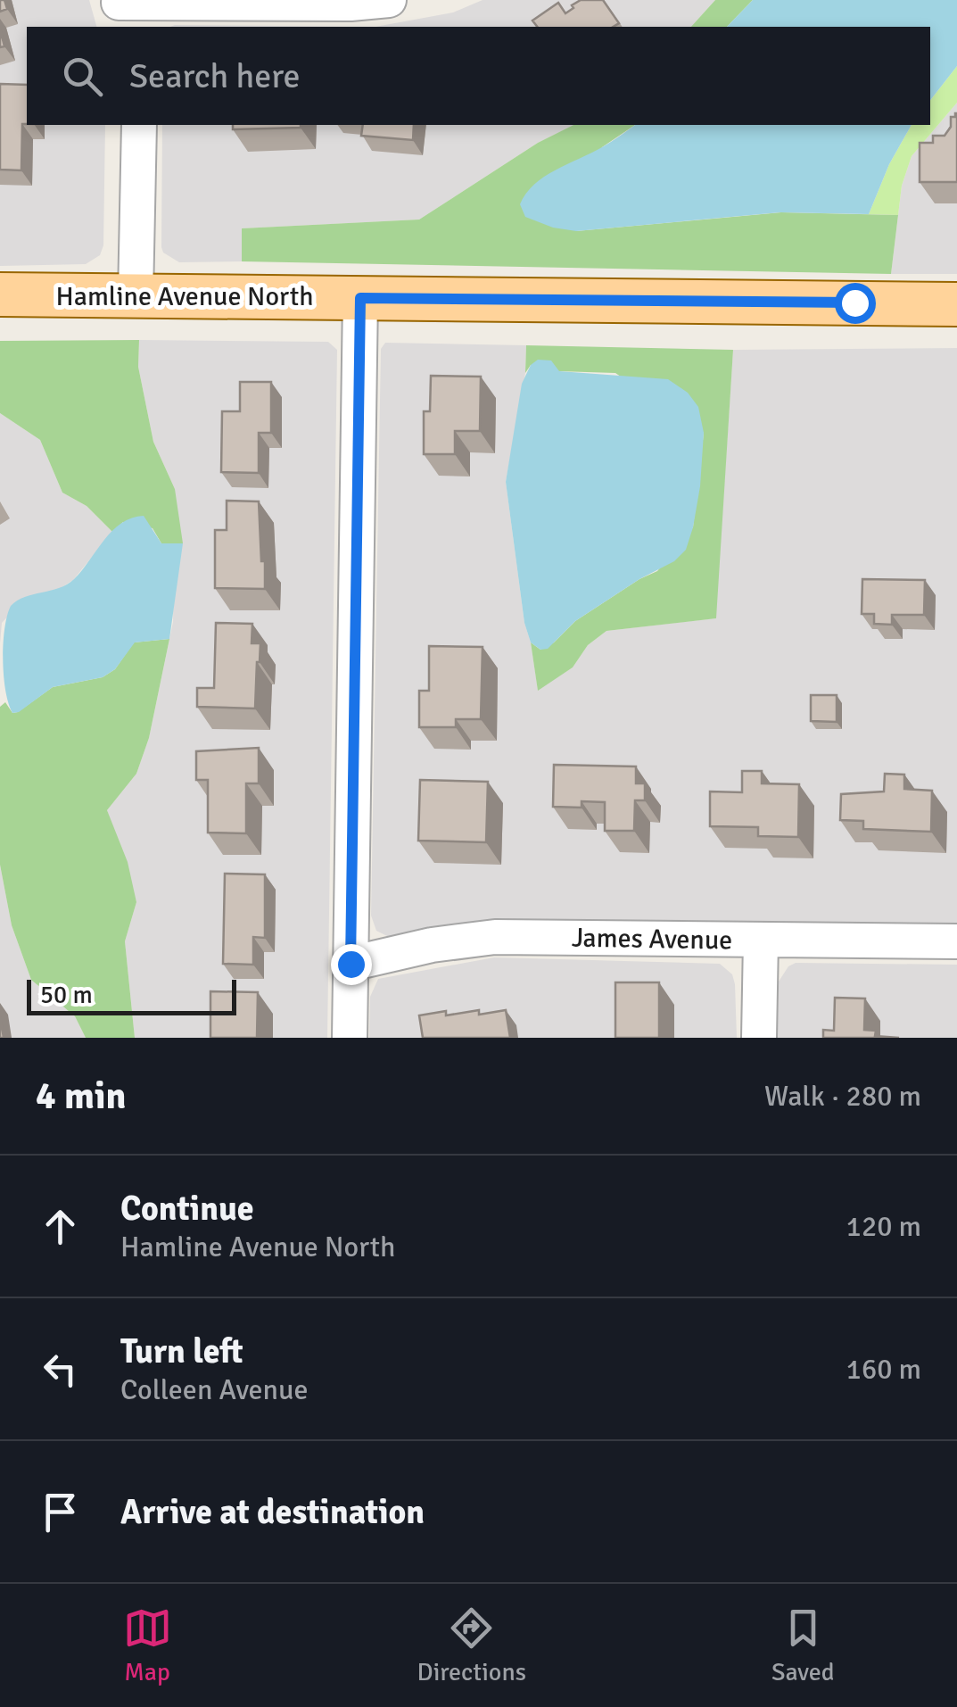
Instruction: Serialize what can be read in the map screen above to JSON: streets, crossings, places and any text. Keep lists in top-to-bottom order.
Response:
{
  "streets": {
    "main road": ["Hamline Avenue North"],
    "street": ["James Avenue"]
  },
  "scale_bar": "50 m",
  "page": {
    "search": "Search here",
    "scale": "50 m",
    "heading": ["4 min", "Walk · 280 m"],
    "list": [
      ["Continue", "Hamline Avenue North", "120 m"],
      ["Turn left", "Colleen Avenue", "160 m"],
      "Arrive at destination"
    ],
    "nav": ["Map", "Directions", "Saved"]
  }
}
